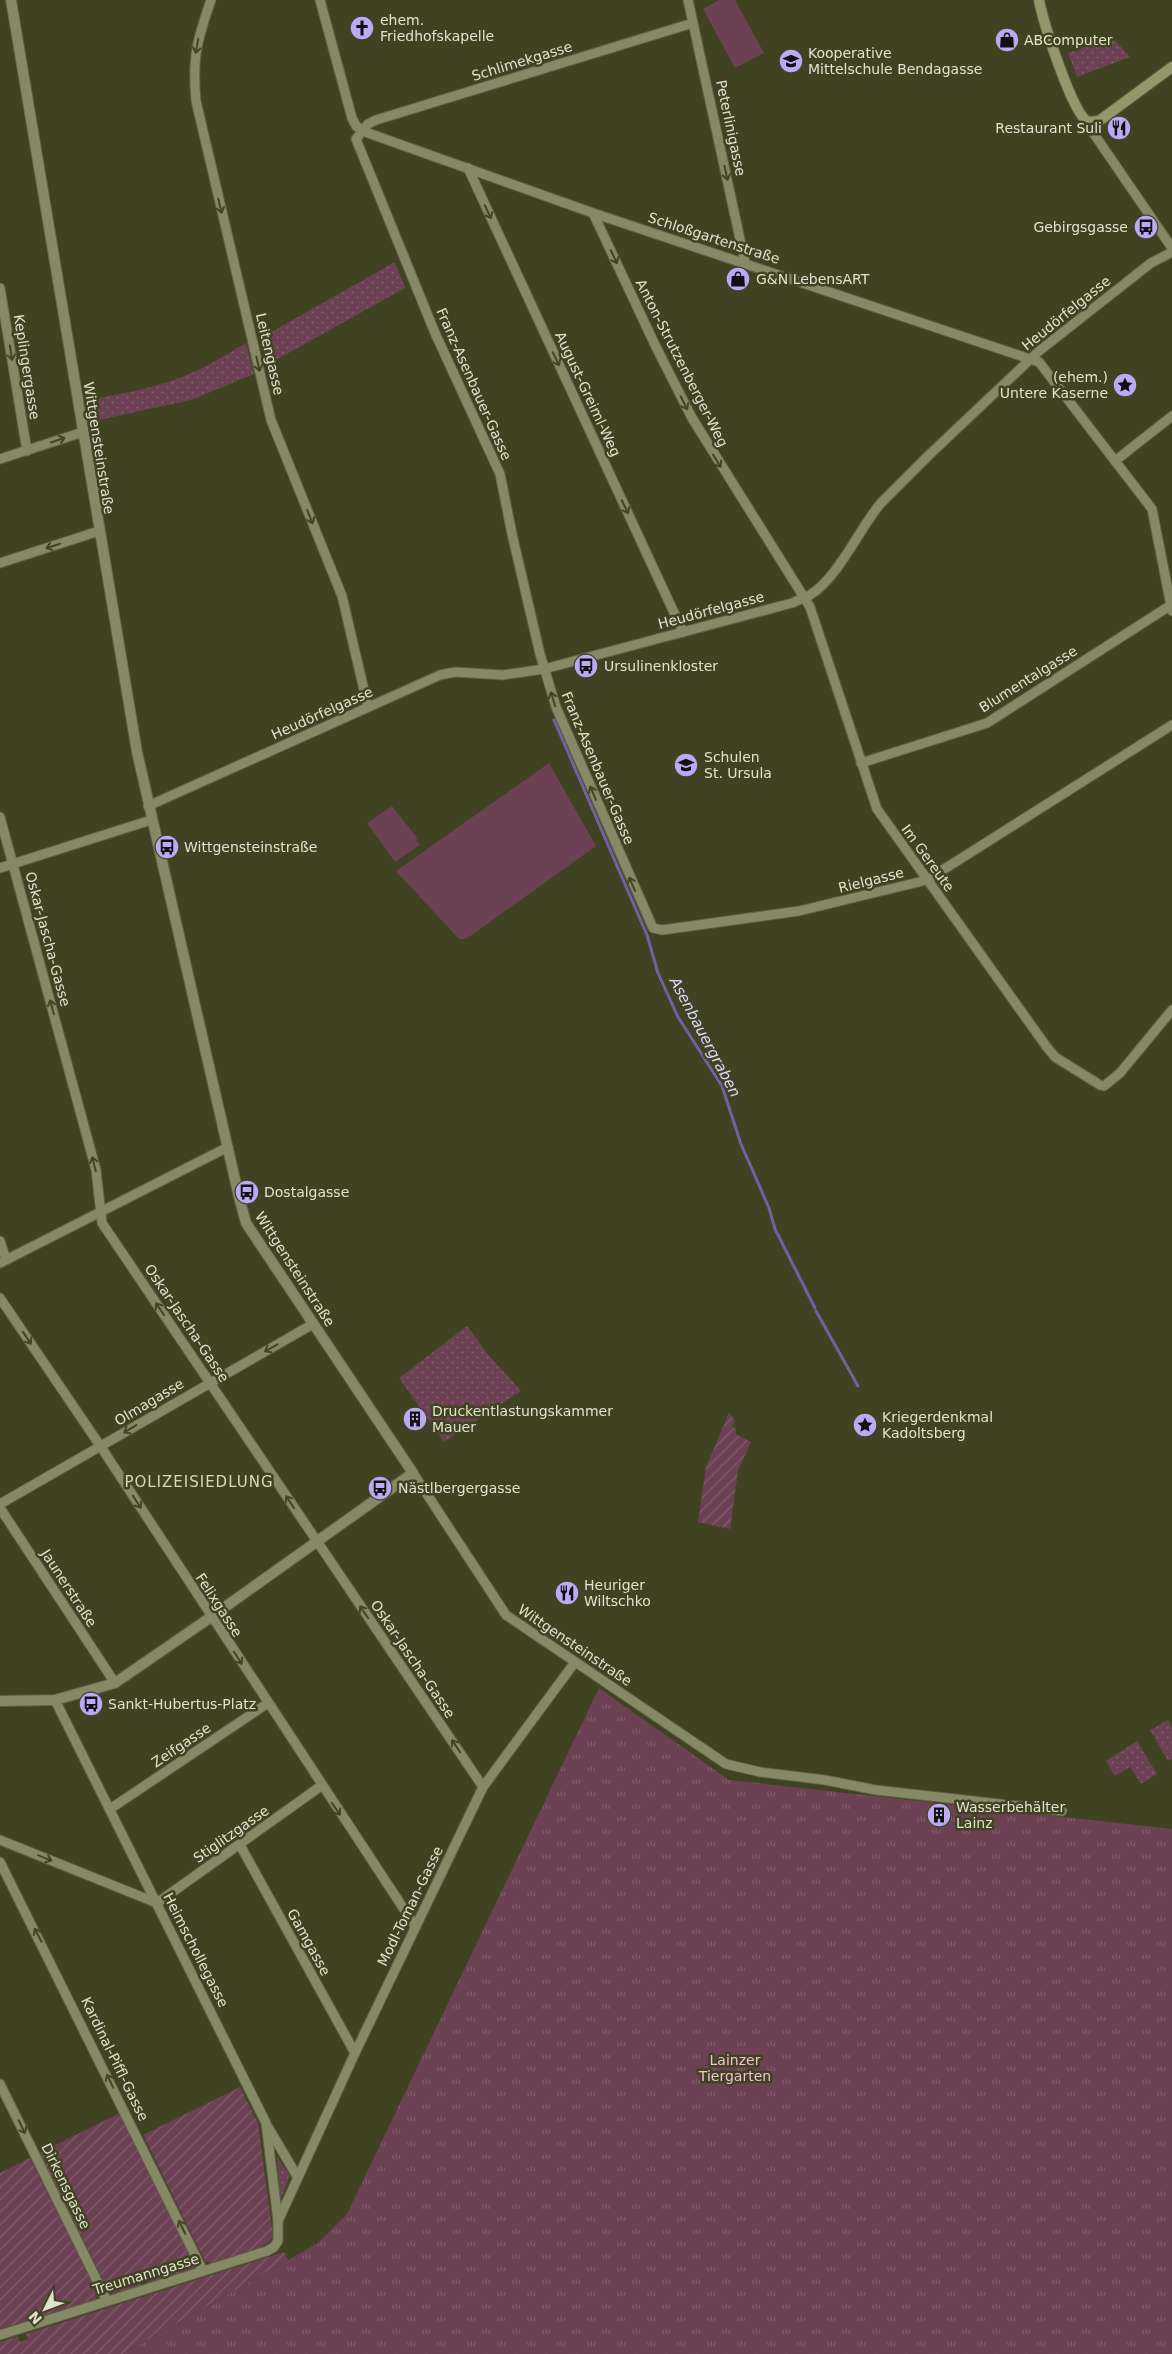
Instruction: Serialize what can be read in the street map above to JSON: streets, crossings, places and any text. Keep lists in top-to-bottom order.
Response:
{
  "streets": {
    "street": [
      "Schlimekgasse",
      "Peterlinigasse",
      "Schloßgartenstraße",
      "Heudörfelgasse",
      "Leitengasse",
      "Anton-Strutzenberger-Weg",
      "Keplingergasse",
      "Franz-Asenbauer-Gasse",
      "August-Greiml-Weg",
      "Wittgensteinstraße",
      "Blumentalgasse",
      "Im Gereute",
      "Rielgasse",
      "Oskar-Jascha-Gasse",
      "Olmagasse",
      "Jaunerstraße",
      "Felixgasse",
      "Zeifgasse",
      "Stiglitzgasse",
      "Modl-Toman-Gasse",
      "Gamgasse",
      "Heimschollegasse",
      "Kardinal-Piffl-Gasse",
      "Dirkensgasse",
      "Treumanngasse"
    ]
  },
  "crossings": [
    ["Schlimekgasse", "Peterlinigasse"],
    ["Schlimekgasse", "Schloßgartenstraße"],
    ["Schlimekgasse", "Franz-Asenbauer-Gasse"],
    ["Peterlinigasse", "Schloßgartenstraße"],
    ["Schloßgartenstraße", "Heudörfelgasse"],
    ["Schloßgartenstraße", "Anton-Strutzenberger-Weg"],
    ["Schloßgartenstraße", "Franz-Asenbauer-Gasse"],
    ["Schloßgartenstraße", "August-Greiml-Weg"],
    ["Schloßgartenstraße", "Blumentalgasse"],
    ["Heudörfelgasse", "Leitengasse"],
    ["Heudörfelgasse", "Anton-Strutzenberger-Weg"],
    ["Heudörfelgasse", "Franz-Asenbauer-Gasse"],
    ["Heudörfelgasse", "August-Greiml-Weg"],
    ["Heudörfelgasse", "Wittgensteinstraße"],
    ["Heudörfelgasse", "Im Gereute"],
    ["Anton-Strutzenberger-Weg", "Im Gereute"],
    ["Franz-Asenbauer-Gasse", "Rielgasse"],
    ["Wittgensteinstraße", "Olmagasse"],
    ["Wittgensteinstraße", "Modl-Toman-Gasse"],
    ["Blumentalgasse", "Im Gereute"],
    ["Im Gereute", "Rielgasse"],
    ["Oskar-Jascha-Gasse", "Olmagasse"],
    ["Oskar-Jascha-Gasse", "Modl-Toman-Gasse"],
    ["Olmagasse", "Jaunerstraße"],
    ["Olmagasse", "Felixgasse"],
    ["Felixgasse", "Zeifgasse"],
    ["Felixgasse", "Stiglitzgasse"],
    ["Felixgasse", "Modl-Toman-Gasse"],
    ["Zeifgasse", "Heimschollegasse"],
    ["Stiglitzgasse", "Gamgasse"],
    ["Stiglitzgasse", "Heimschollegasse"],
    ["Modl-Toman-Gasse", "Gamgasse"],
    ["Modl-Toman-Gasse", "Heimschollegasse"],
    ["Modl-Toman-Gasse", "Treumanngasse"],
    ["Heimschollegasse", "Treumanngasse"],
    ["Kardinal-Piffl-Gasse", "Treumanngasse"],
    ["Dirkensgasse", "Treumanngasse"]
  ],
  "one_way": [
    "Peterlinigasse",
    "Leitengasse",
    "Anton-Strutzenberger-Weg",
    "Keplingergasse",
    "August-Greiml-Weg",
    "Oskar-Jascha-Gasse",
    "Olmagasse",
    "Felixgasse",
    "Kardinal-Piffl-Gasse",
    "Dirkensgasse"
  ],
  "districts": ["POLIZEISIEDLUNG"],
  "water": ["Asenbauergraben"],
  "parks": ["Lainzer Tiergarten"],
  "places": {
    "church": ["ehem. Friedhofskapelle"],
    "shop": ["ABComputer", "G&N LebensART"],
    "school or university": ["Kooperative Mittelschule Bendagasse", "Schulen St. Ursula"],
    "restaurant": ["Restaurant Suli", "Heuriger Wiltschko"],
    "bus stop": [
      "Gebirgsgasse",
      "Ursulinenkloster",
      "Wittgensteinstraße",
      "Dostalgasse",
      "Nästlbergergasse",
      "Sankt-Hubertus-Platz"
    ],
    "place": ["(ehem.) Untere Kaserne", "Kriegerdenkmal Kadoltsberg"],
    "building": ["Druckentlastungskammer Mauer", "Wasserbehälter Lainz"]
  },
  "north": "bottom left"
}
